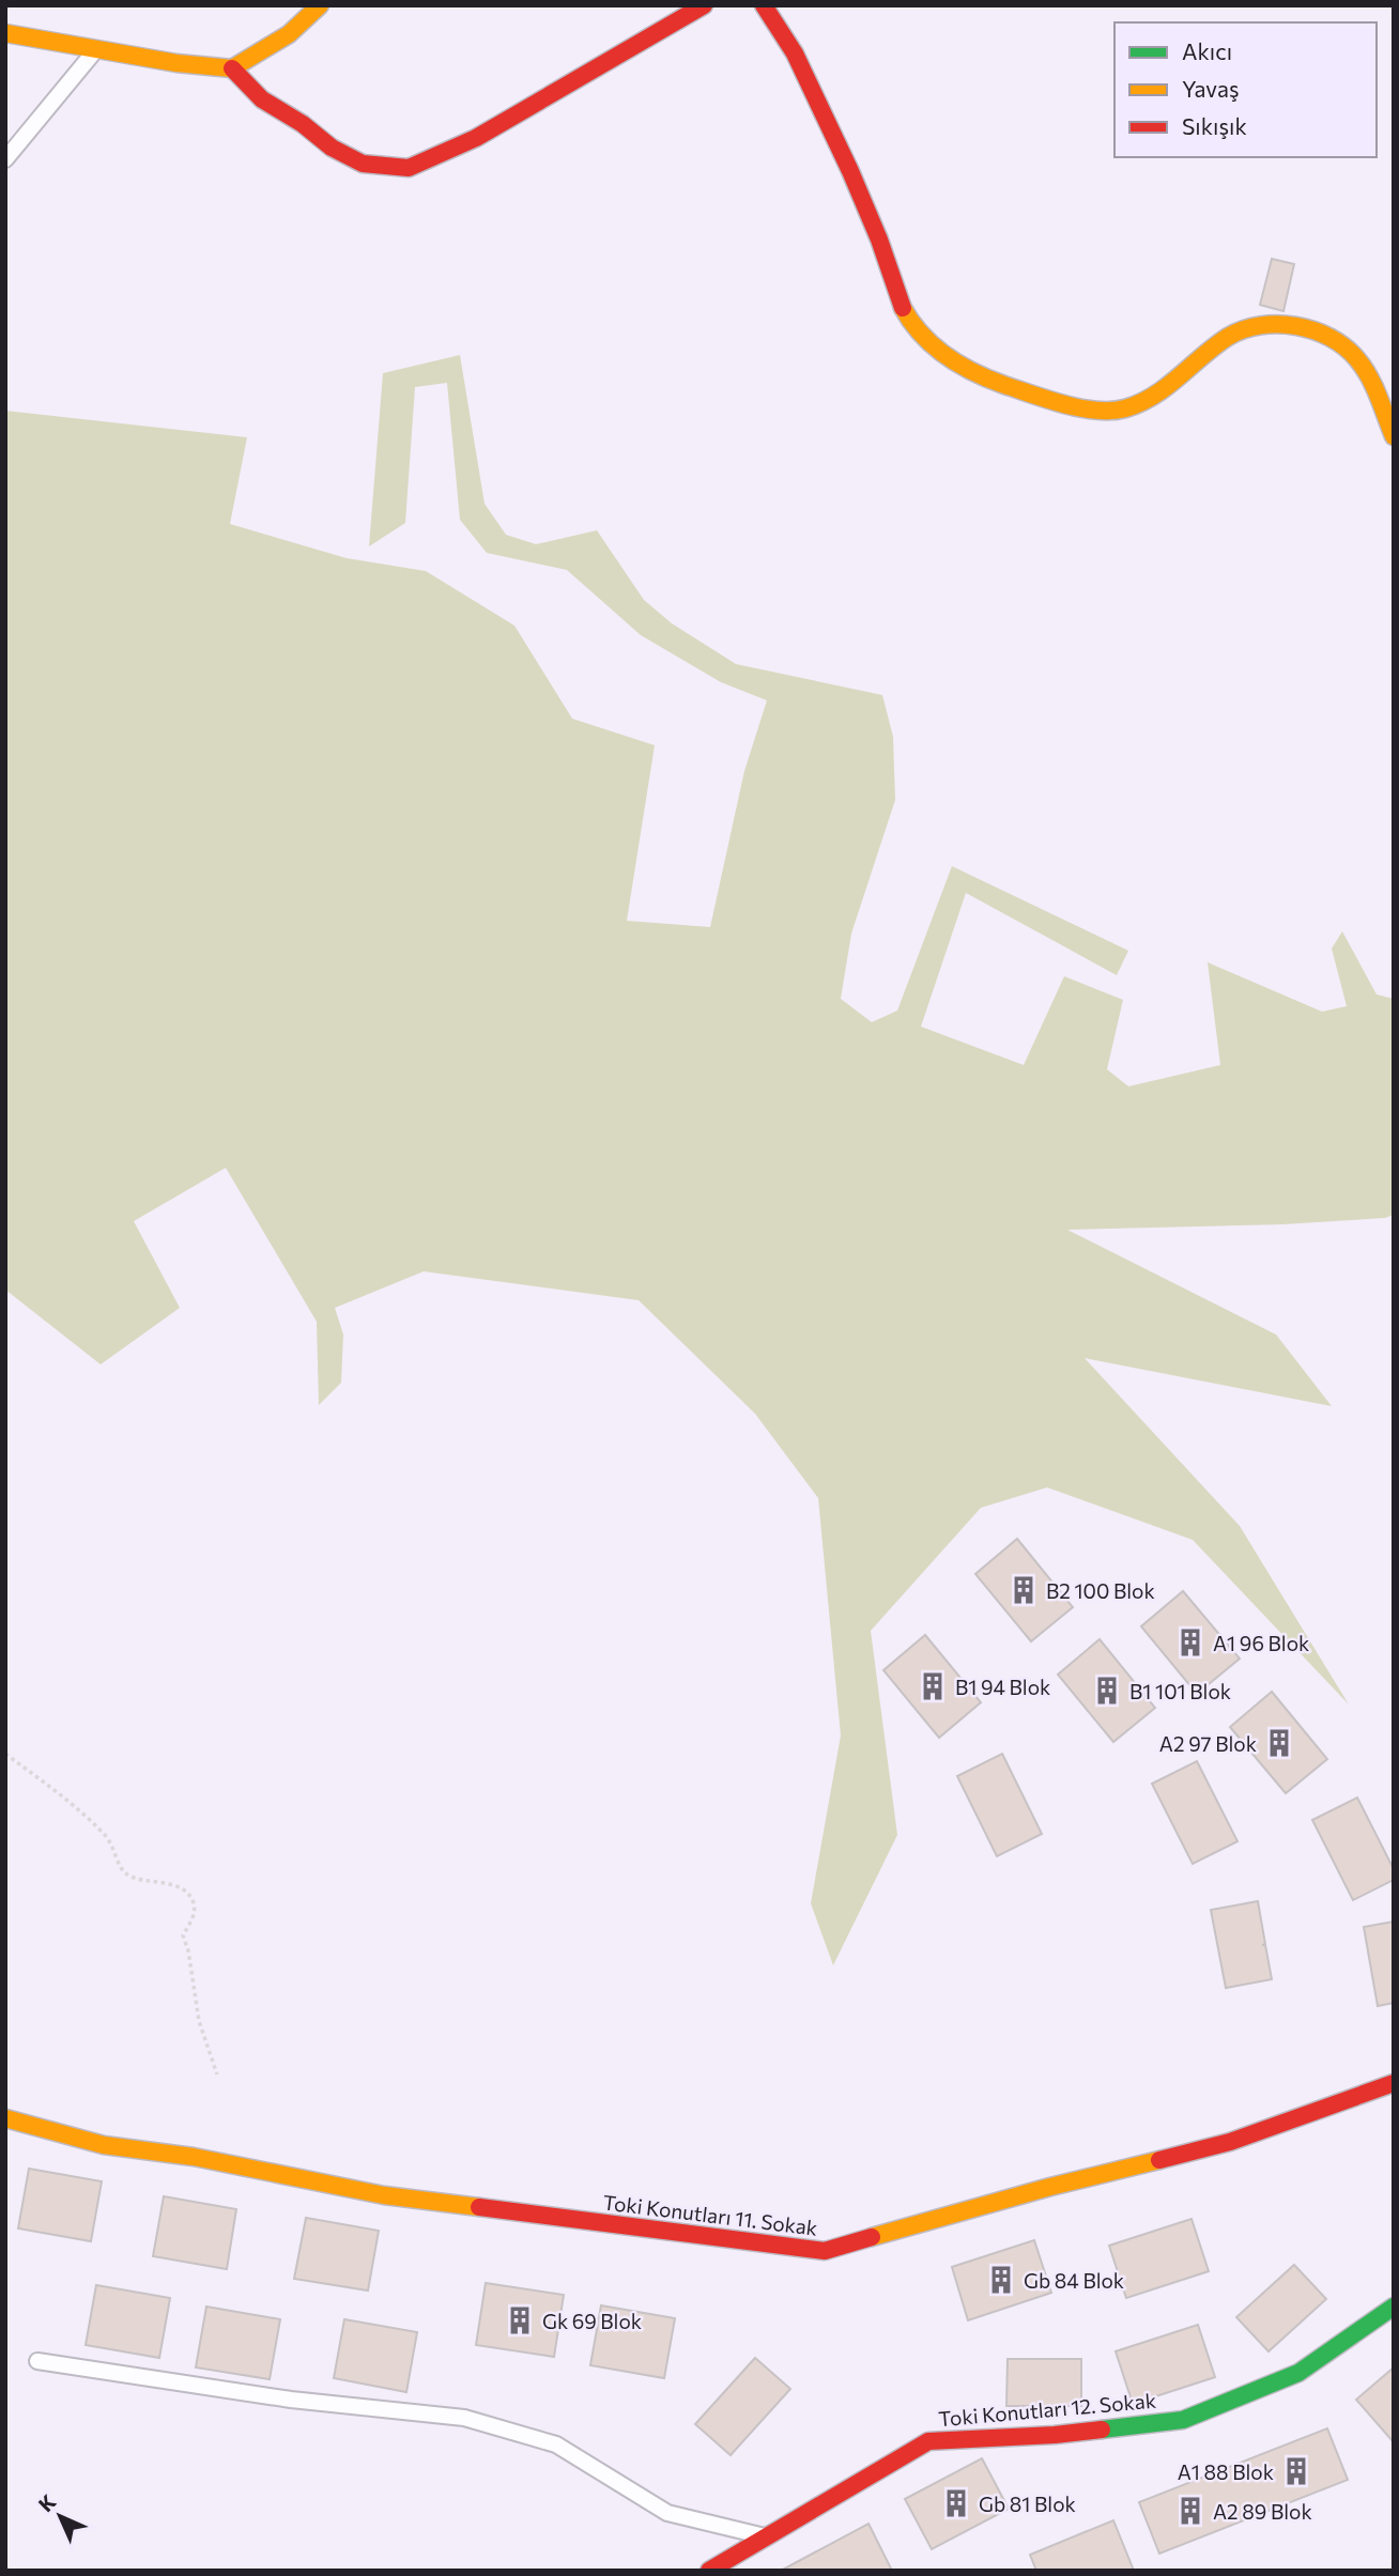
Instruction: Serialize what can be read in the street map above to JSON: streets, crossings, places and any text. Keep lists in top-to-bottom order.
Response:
{
  "streets": {
    "street": ["Toki Konutları 11. Sokak", "Toki Konutları 12. Sokak"]
  },
  "places": {
    "building": [
      "B2 100 Blok",
      "A1 96 Blok",
      "B1 94 Blok",
      "B1 101 Blok",
      "A2 97 Blok",
      "Gb 84 Blok",
      "Gk 69 Blok",
      "A1 88 Blok",
      "Gb 81 Blok",
      "A2 89 Blok"
    ]
  },
  "legend": ["Akıcı", "Yavaş", "Sıkışık"],
  "north": "top left"
}
